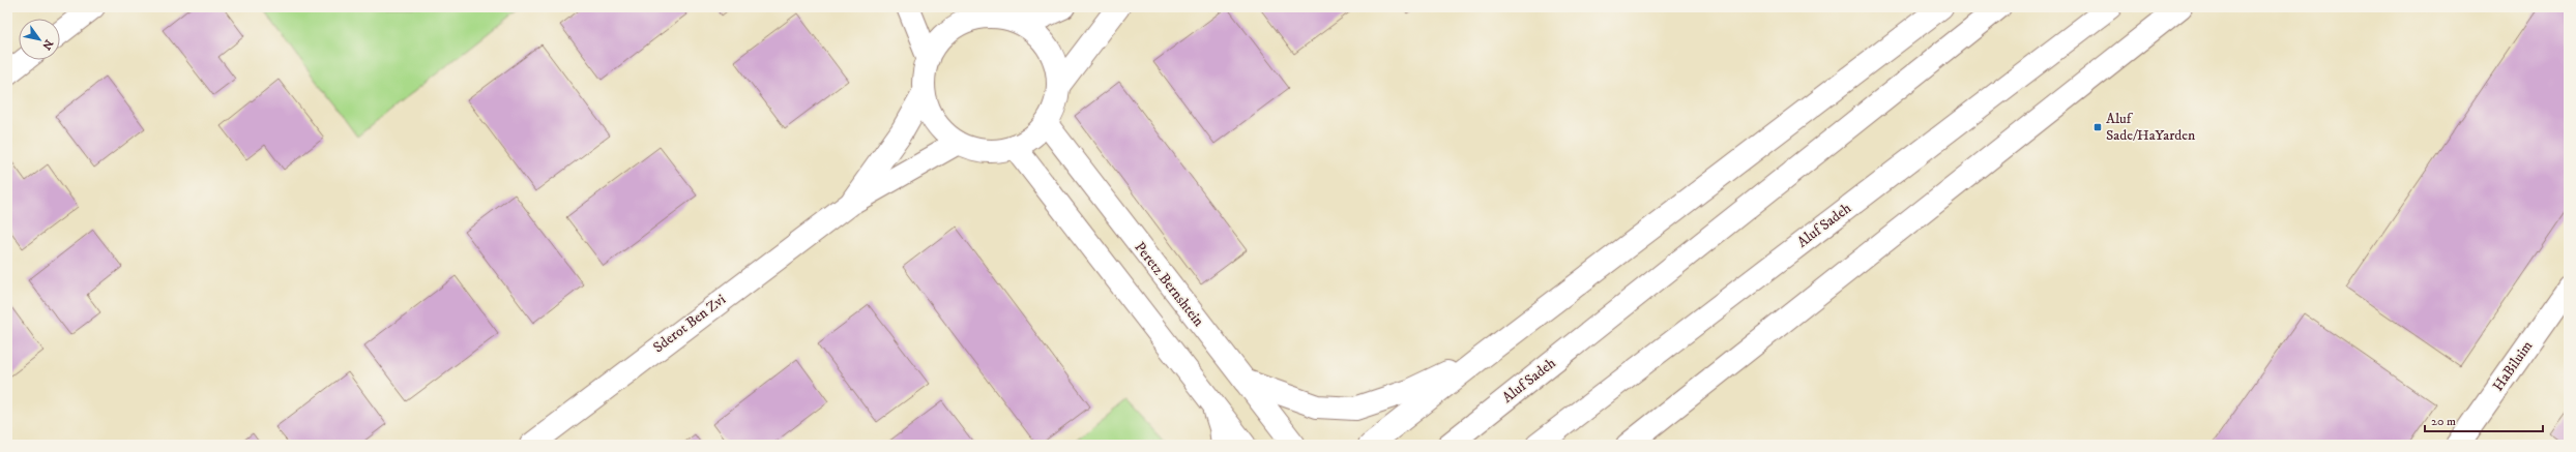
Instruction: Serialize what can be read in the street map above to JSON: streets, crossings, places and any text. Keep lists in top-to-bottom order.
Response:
{
  "streets": {
    "main road": [
      "Aluf Sadeh",
      "Peretz Bernshtein",
      "Sderot Ben Zvi",
      "HaBiluim"
    ]
  },
  "crossings": [
    ["Peretz Bernshtein", "Sderot Ben Zvi"]
  ],
  "places": {
    "transit": ["Aluf Sade/HaYarden"]
  },
  "scale_bar": "20 m",
  "north": "bottom right"
}
